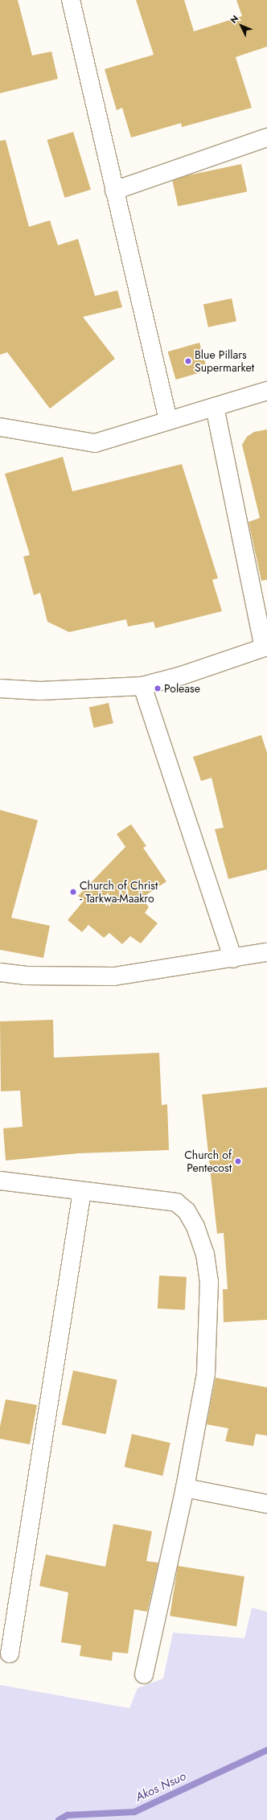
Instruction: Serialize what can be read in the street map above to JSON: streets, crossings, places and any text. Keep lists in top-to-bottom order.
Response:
{
  "water": ["Akos Nsuo"],
  "places": [
    "Blue Pillars Supermarket",
    "Polease",
    "Church of Christ - Tarkwa-Maakro",
    "Church of Pentecost"
  ],
  "north": "top left"
}
